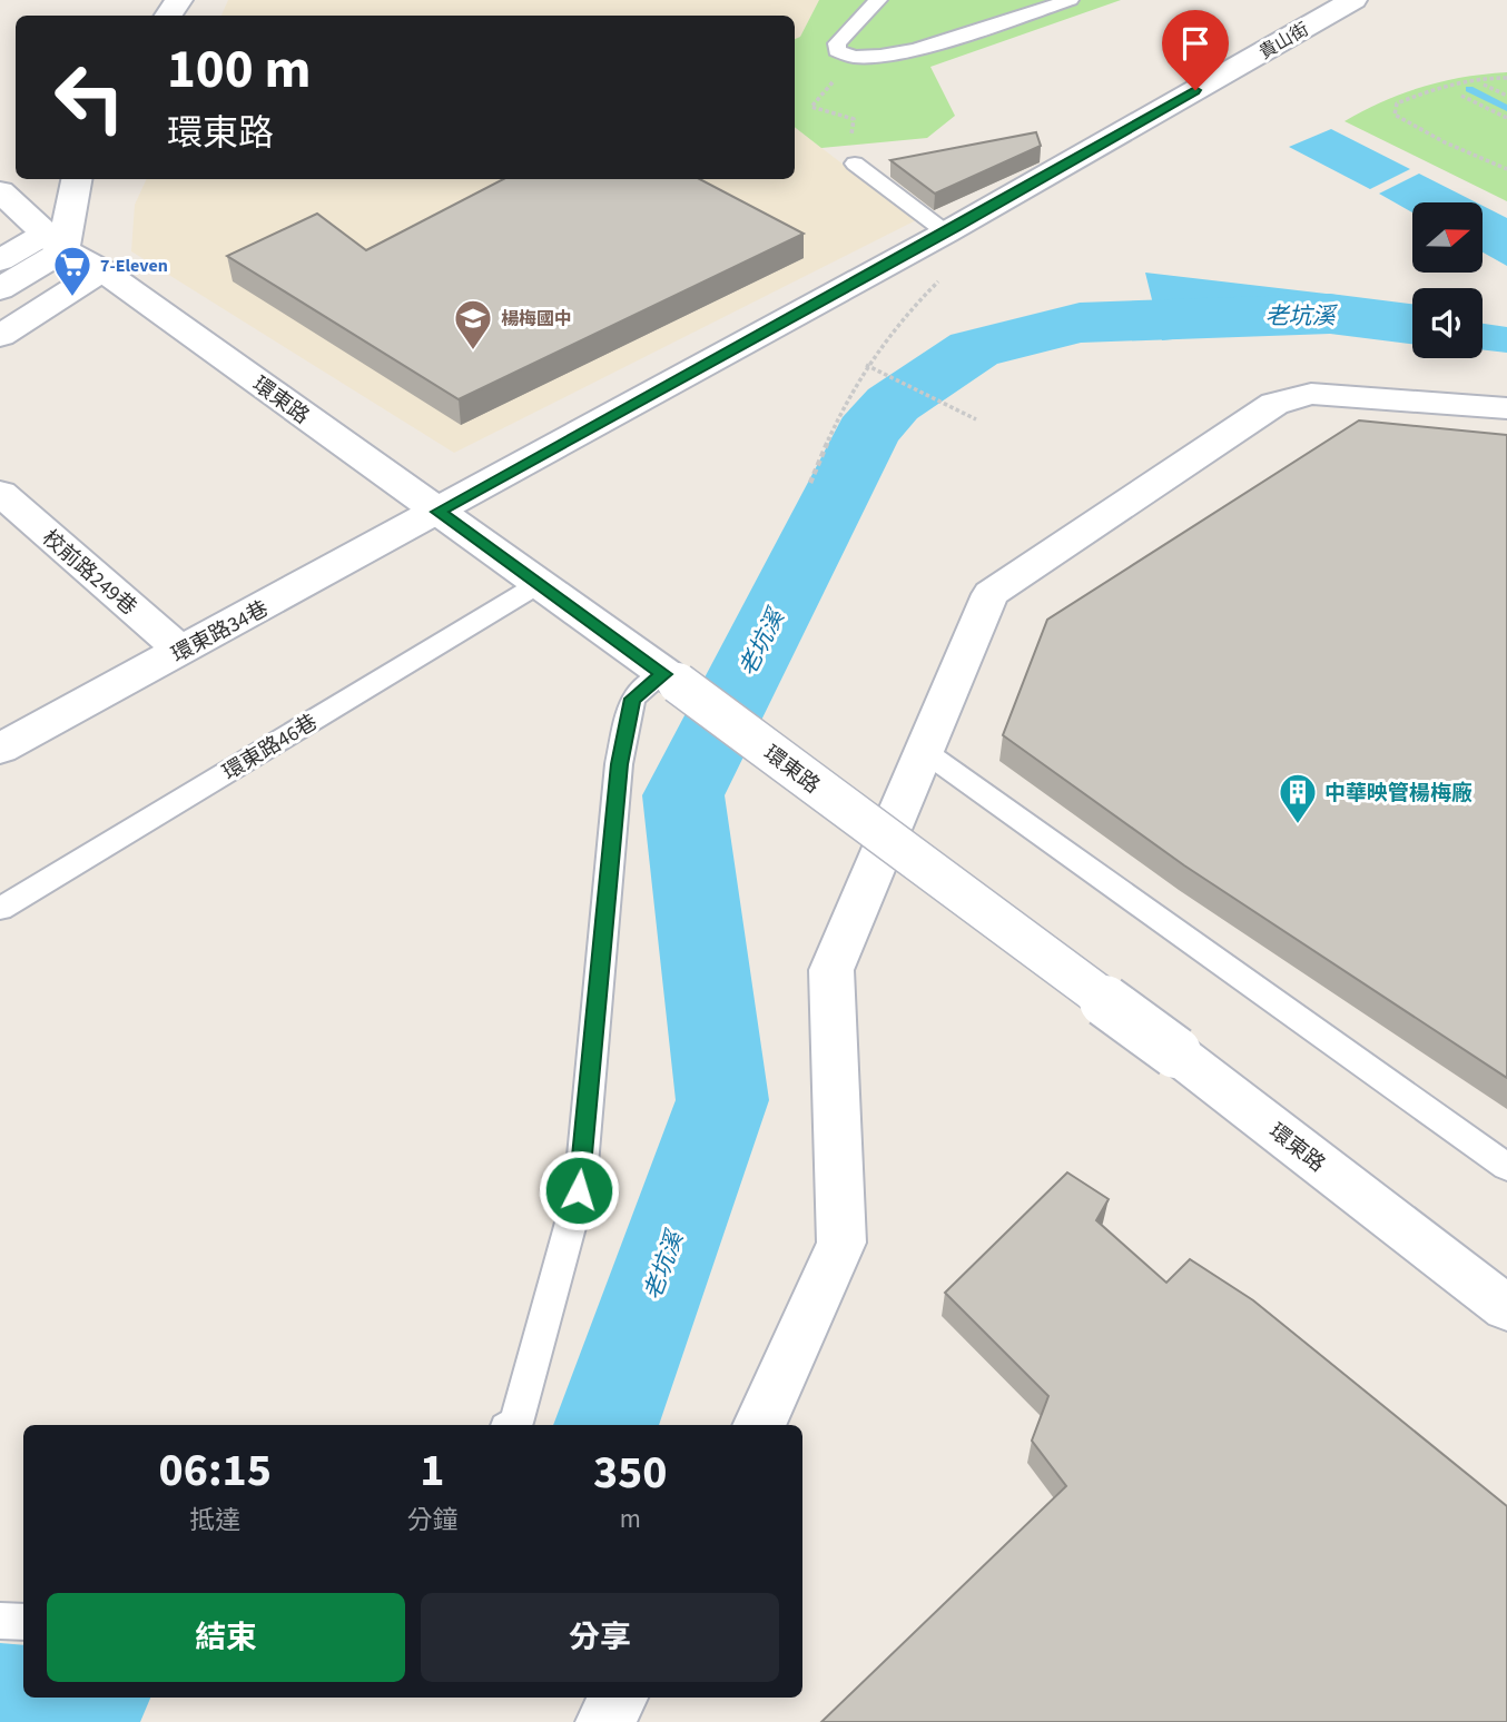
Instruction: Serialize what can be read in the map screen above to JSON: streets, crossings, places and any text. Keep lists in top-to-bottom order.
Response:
{
  "streets": {
    "street": [
      "貴山街",
      "環東路",
      "校前路249巷",
      "環東路34巷"
    ],
    "lane": ["環東路46巷"]
  },
  "crossings": [
    ["貴山街", "環東路"],
    ["貴山街", "環東路34巷"],
    ["環東路", "環東路34巷"],
    ["環東路", "環東路46巷"],
    ["校前路249巷", "環東路34巷"]
  ],
  "water": ["老坑溪"],
  "places": {
    "supermarket": ["7-Eleven"],
    "school or university": ["楊梅國中"],
    "building": ["中華映管楊梅廠"]
  },
  "north": "right",
  "page": {
    "turn": ["100 m", "環東路"],
    "eta": [
      "06:15",
      "抵達",
      "1",
      "分鐘",
      "350",
      "m"
    ],
    "buttons": ["結束", "分享"]
  }
}
